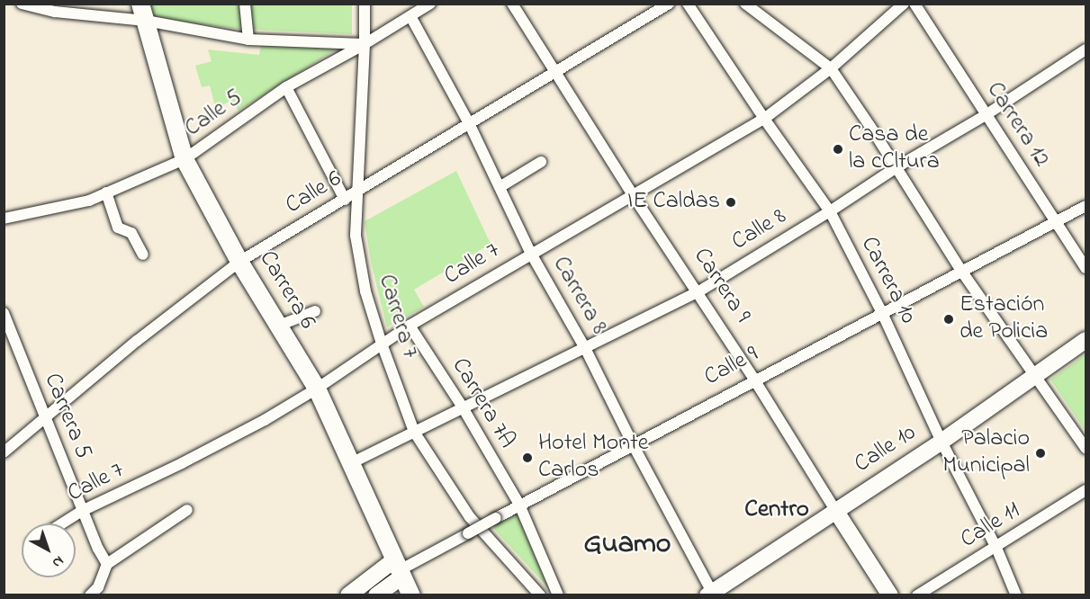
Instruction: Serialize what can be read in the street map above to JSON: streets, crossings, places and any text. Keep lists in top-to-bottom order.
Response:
{
  "streets": {
    "main road": [
      "Carrera 9",
      "Carrera 6",
      "Calle 9",
      "Calle 10"
    ],
    "street": [
      "Calle 5",
      "Carrera 12",
      "Calle 6",
      "Calle 8",
      "Calle 7",
      "Carrera 10",
      "Carrera 8",
      "Carrera 7",
      "Carrera 7A",
      "Carrera 5",
      "Calle 11"
    ]
  },
  "crossings": [
    ["Calle 5", "Carrera 6"],
    ["Calle 5", "Carrera 8"],
    ["Calle 5", "Carrera 7"],
    ["Carrera 12", "Calle 8"],
    ["Carrera 12", "Calle 9"],
    ["Calle 6", "Carrera 9"],
    ["Calle 6", "Carrera 6"],
    ["Calle 6", "Carrera 8"],
    ["Calle 6", "Carrera 7"],
    ["Calle 6", "Carrera 5"],
    ["Calle 8", "Carrera 10"],
    ["Calle 8", "Carrera 9"],
    ["Calle 8", "Carrera 6"],
    ["Calle 8", "Carrera 8"],
    ["Calle 8", "Carrera 7"],
    ["Calle 8", "Carrera 7A"],
    ["Calle 7", "Carrera 10"],
    ["Calle 7", "Carrera 9"],
    ["Calle 7", "Carrera 6"],
    ["Calle 7", "Carrera 8"],
    ["Calle 7", "Carrera 7"],
    ["Calle 7", "Carrera 7A"],
    ["Calle 7", "Carrera 5"],
    ["Carrera 10", "Calle 9"],
    ["Carrera 10", "Calle 10"],
    ["Carrera 10", "Calle 11"],
    ["Carrera 9", "Calle 9"],
    ["Carrera 9", "Calle 10"],
    ["Carrera 6", "Calle 9"],
    ["Carrera 8", "Calle 9"],
    ["Carrera 8", "Calle 10"],
    ["Calle 9", "Carrera 7A"]
  ],
  "districts": ["Centro", "Guamo"],
  "places": [
    "Casa de la cCltura",
    "IE Caldas",
    "Estación de Policia",
    "Palacio Municipal",
    "Hotel Monte Carlos"
  ],
  "north": "bottom right"
}
